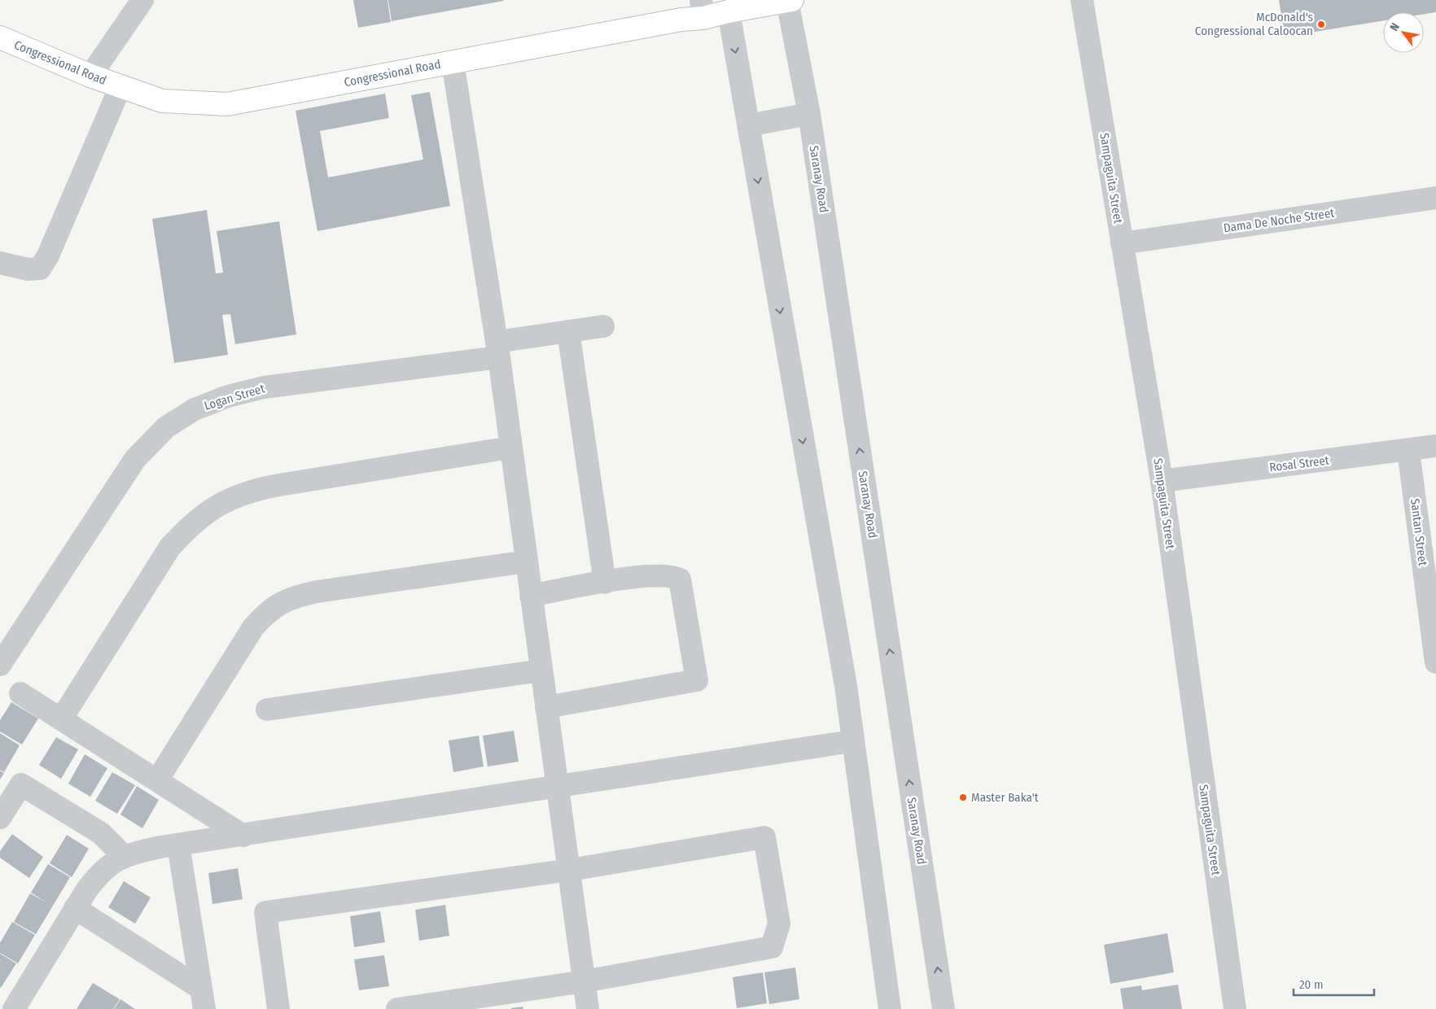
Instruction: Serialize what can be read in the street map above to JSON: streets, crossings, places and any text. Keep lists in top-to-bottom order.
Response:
{
  "streets": {
    "main road": ["Congressional Road"],
    "street": [
      "Sampaguita Street",
      "Saranay Road",
      "Dama De Noche Street",
      "Logan Street",
      "Rosal Street",
      "Santan Street"
    ]
  },
  "crossings": [
    ["Congressional Road", "Saranay Road"],
    ["Sampaguita Street", "Dama De Noche Street"],
    ["Sampaguita Street", "Rosal Street"],
    ["Rosal Street", "Santan Street"]
  ],
  "places": ["McDonald's Congressional Caloocan", "Master Baka't"],
  "scale_bar": "20 m",
  "north": "top left"
}
